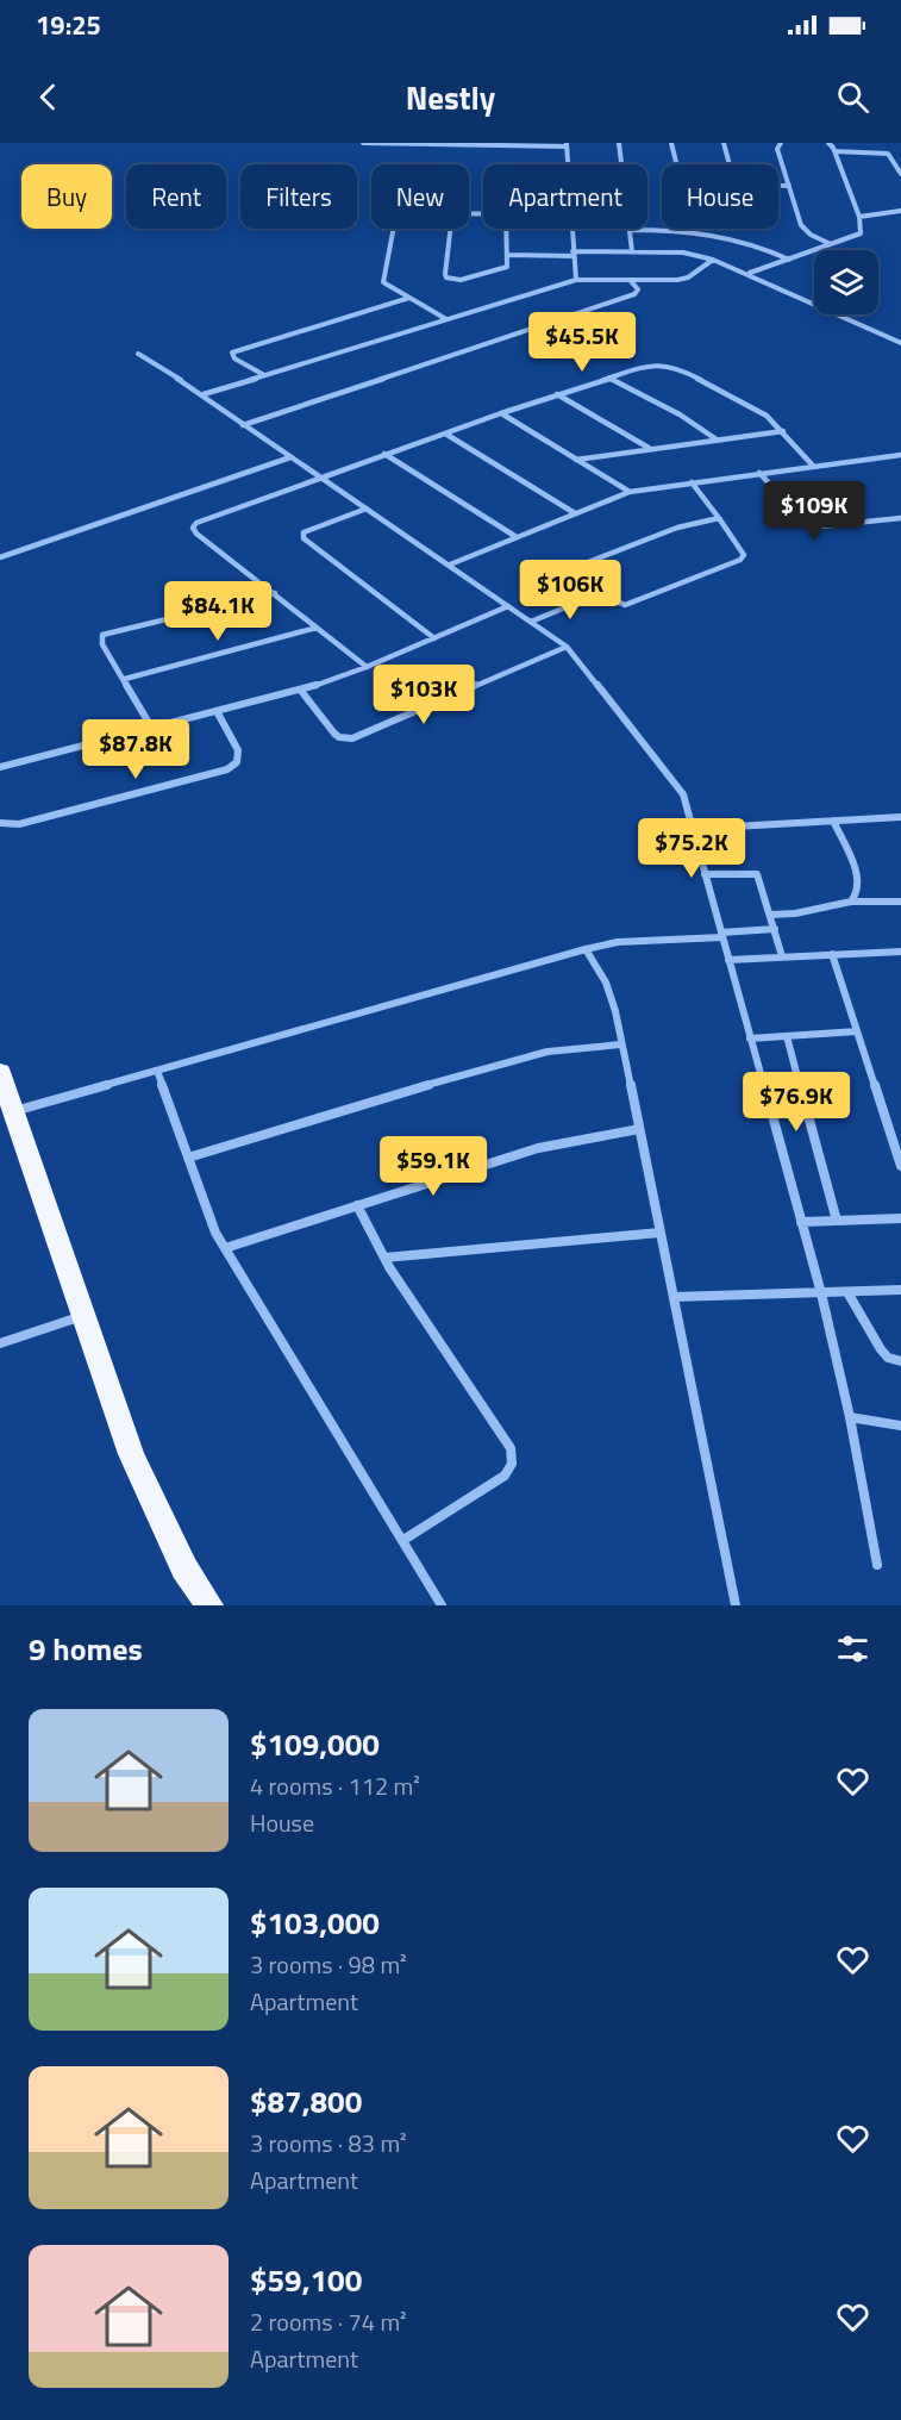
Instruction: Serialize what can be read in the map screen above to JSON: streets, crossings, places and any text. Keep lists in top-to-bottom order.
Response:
{
  "page": {
    "status": "19:25",
    "header": "Nestly",
    "chip": [
      "Buy",
      "Rent",
      "Filters",
      "New",
      "Apartment",
      "House"
    ],
    "price": [
      "$45.5K",
      "$109K",
      "$106K",
      "$84.1K",
      "$103K",
      "$87.8K",
      "$75.2K",
      "$76.9K",
      "$59.1K"
    ],
    "heading": "9 homes",
    "list": [
      {
        "name": "$109,000",
        "note": "4 rooms · 112 m² · House"
      },
      {
        "name": "$103,000",
        "note": "3 rooms · 98 m² · Apartment"
      },
      {
        "name": "$87,800",
        "note": "3 rooms · 83 m² · Apartment"
      },
      {
        "name": "$59,100",
        "note": "2 rooms · 74 m² · Apartment"
      }
    ]
  }
}
